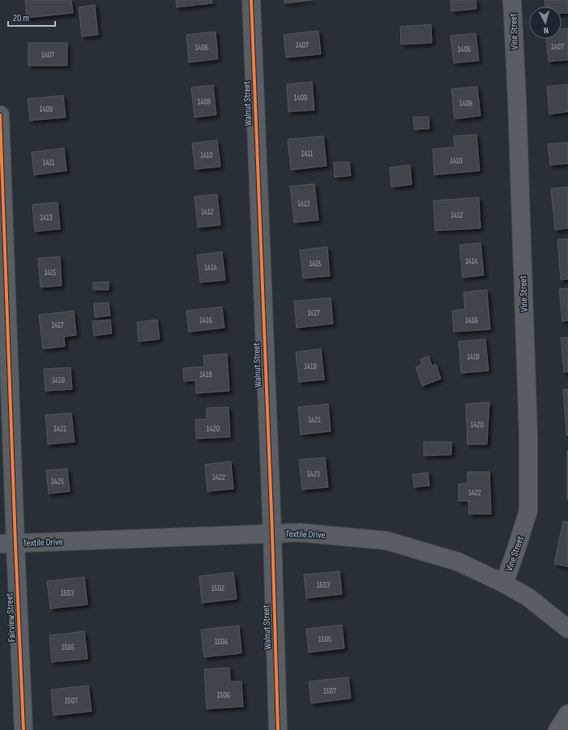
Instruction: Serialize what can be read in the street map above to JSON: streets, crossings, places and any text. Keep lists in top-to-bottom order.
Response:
{
  "streets": {
    "street": [
      "Vine Street",
      "Walnut Street",
      "Textile Drive",
      "Fairview Street"
    ]
  },
  "crossings": [
    ["Vine Street", "Textile Drive"],
    ["Walnut Street", "Textile Drive"],
    ["Textile Drive", "Fairview Street"]
  ],
  "house_numbers": [
    "1407",
    "1407",
    "1406",
    "1406",
    "1407",
    "1409",
    "1408",
    "1408",
    "1409",
    "1411",
    "1410",
    "1410",
    "1411",
    "1413",
    "1412",
    "1412",
    "1413",
    "1414",
    "1415",
    "1414",
    "1415",
    "1417",
    "1416",
    "1416",
    "1417",
    "1418",
    "1419",
    "1418",
    "1419",
    "1421",
    "1420",
    "1421",
    "1420",
    "1423",
    "1422",
    "1425",
    "1422",
    "1503",
    "1502",
    "1503",
    "1505",
    "1504",
    "1505",
    "1507",
    "1506",
    "1507"
  ],
  "scale_bar": "20 m",
  "north": "bottom"
}
